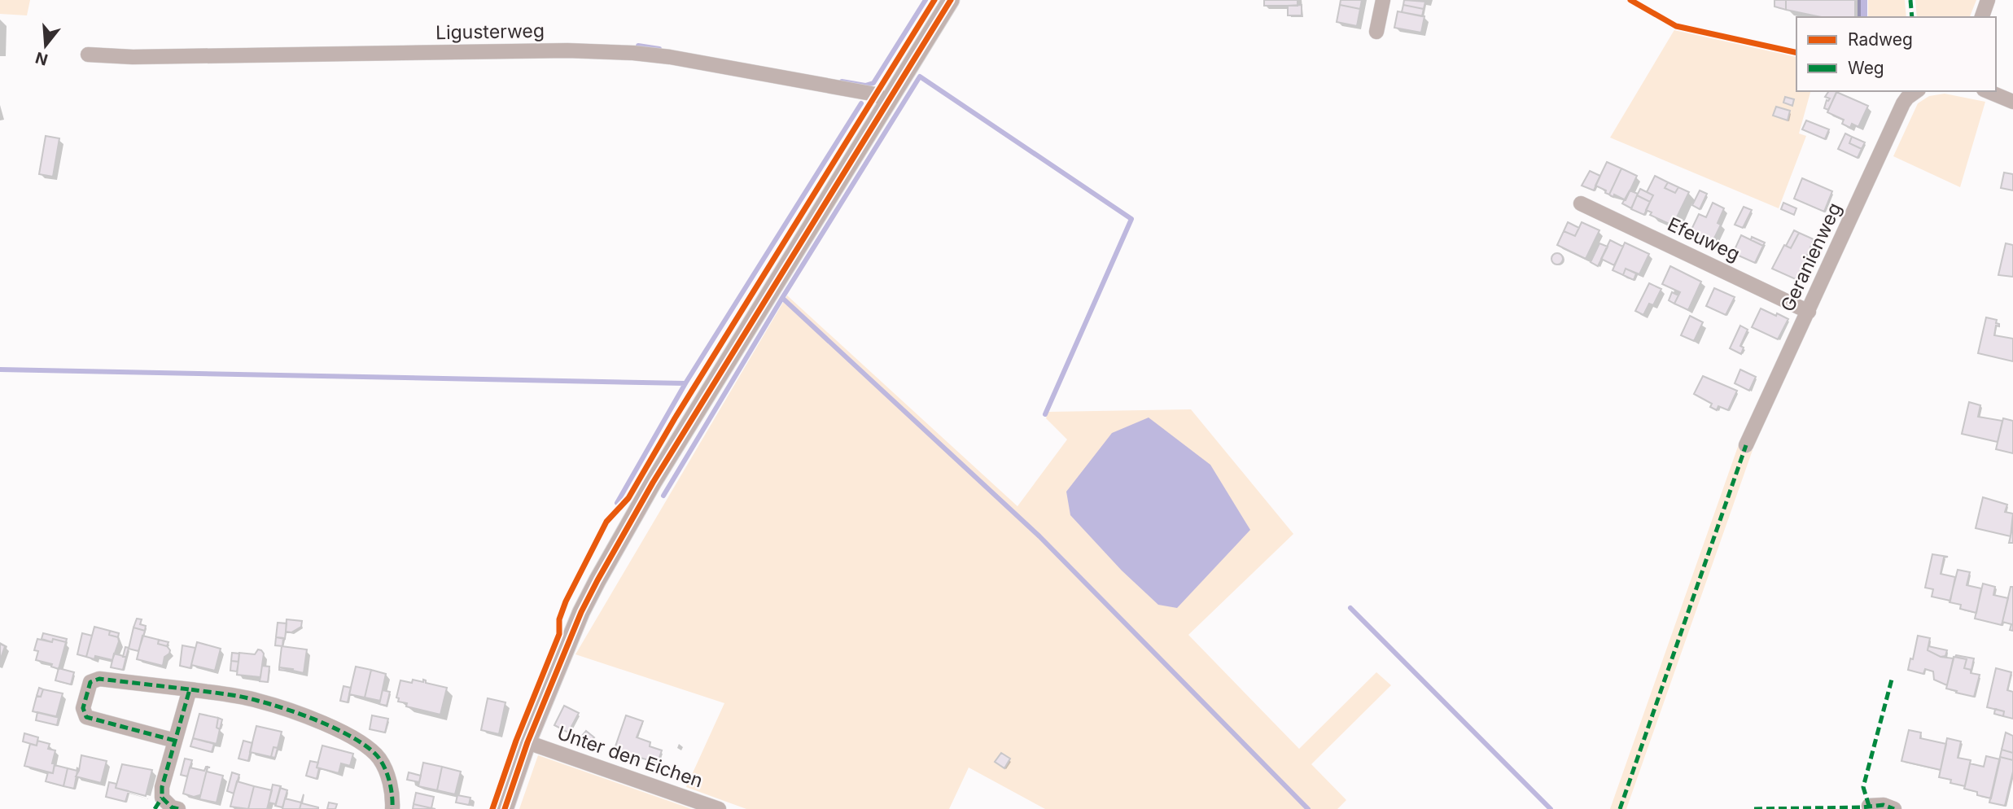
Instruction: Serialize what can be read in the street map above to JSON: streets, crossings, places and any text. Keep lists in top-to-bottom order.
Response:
{
  "streets": {
    "street": [
      "Ligusterweg",
      "Efeuweg",
      "Geranienweg",
      "Unter den Eichen"
    ]
  },
  "crossings": [
    ["Efeuweg", "Geranienweg"]
  ],
  "legend": ["Radweg", "Weg"],
  "north": "bottom"
}
